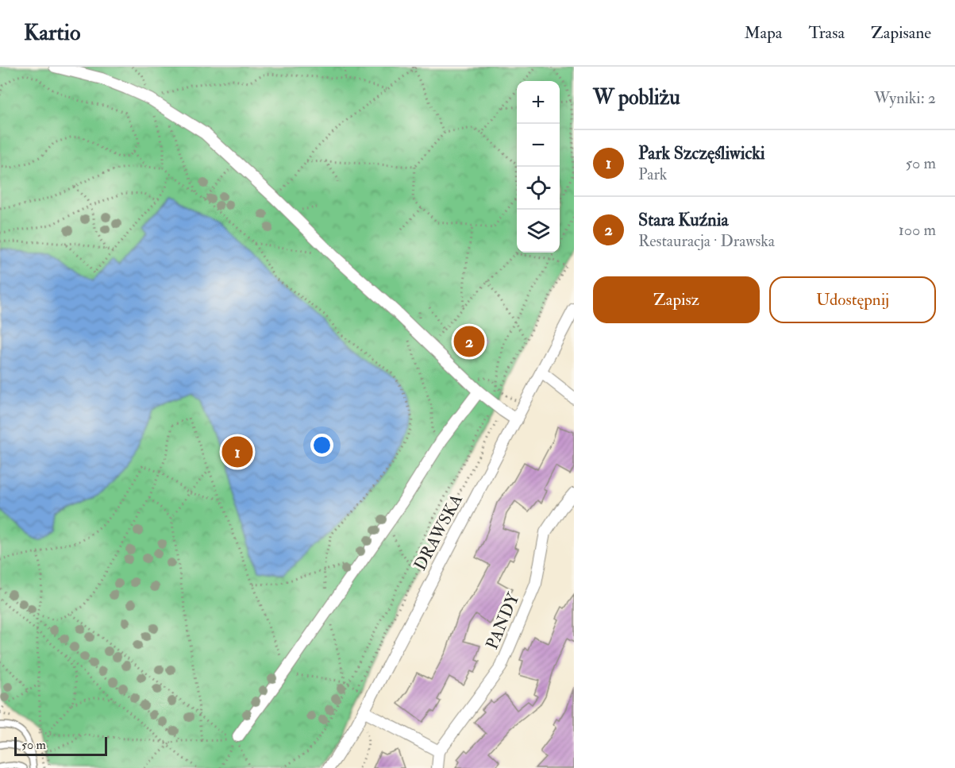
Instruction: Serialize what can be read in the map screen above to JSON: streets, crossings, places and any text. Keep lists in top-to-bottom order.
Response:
{
  "streets": {
    "street": ["DRAWSKA", "PANDY"]
  },
  "scale_bar": "50 m",
  "page": {
    "header": "Kartio",
    "nav": ["Mapa", "Trasa", "Zapisane"],
    "heading": ["W pobliżu", "Wyniki: 2"],
    "map_buttons": ["+", "−"],
    "list": [
      {
        "mark": "1",
        "name": "Park Szczęśliwicki",
        "note": "Park",
        "value": "50 m"
      },
      {
        "mark": "2",
        "name": "Stara Kuźnia",
        "note": "Restauracja · Drawska",
        "value": "100 m"
      }
    ],
    "buttons": ["Zapisz", "Udostępnij"],
    "pins": ["2", "1"],
    "scale": "50 m"
  }
}
